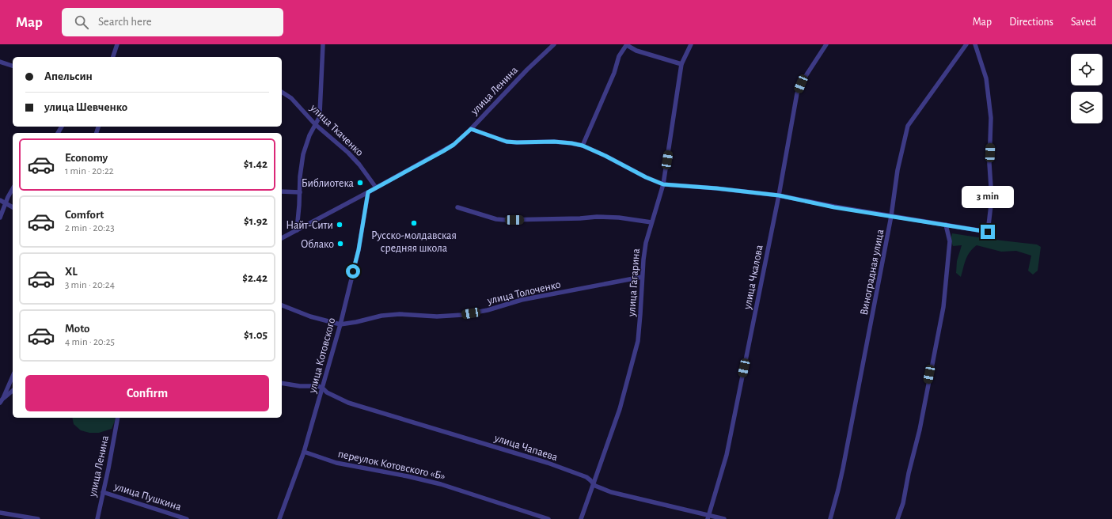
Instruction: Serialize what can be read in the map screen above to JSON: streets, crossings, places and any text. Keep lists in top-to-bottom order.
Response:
{
  "streets": {
    "street": [
      "улица Ленина",
      "улица Ткаченко",
      "Виноградная улица",
      "улица Чкалова",
      "улица Гагарина",
      "улица Толоченко",
      "улица Котовского",
      "улица Чапаева",
      "переулок Котовского «Б»",
      "улица Пушкина"
    ]
  },
  "crossings": [
    ["улица Ленина", "улица Ткаченко"],
    ["улица Ленина", "улица Котовского"],
    ["улица Ленина", "улица Пушкина"],
    ["улица Чкалова", "улица Чапаева"],
    ["улица Гагарина", "улица Толоченко"],
    ["улица Гагарина", "улица Чапаева"],
    ["улица Толоченко", "улица Котовского"],
    ["улица Котовского", "улица Чапаева"],
    ["улица Котовского", "переулок Котовского «Б»"]
  ],
  "places": [
    "Библиотека",
    "Русско-молдавская средняя школа",
    "Найт-Сити",
    "Облако"
  ],
  "page": {
    "header": "Map",
    "search": "Search here",
    "nav": ["Map", "Directions", "Saved"],
    "banner": ["Апельсин", "улица Шевченко"],
    "list": [
      {
        "name": "Economy",
        "note": "1 min · 20:22",
        "value": "$1.42"
      },
      {
        "name": "Comfort",
        "note": "2 min · 20:23",
        "value": "$1.92"
      },
      {
        "name": "XL",
        "note": "3 min · 20:24",
        "value": "$2.42"
      },
      {
        "name": "Moto",
        "note": "4 min · 20:25",
        "value": "$1.05"
      }
    ],
    "bubble": "3 min",
    "buttons": "Confirm"
  }
}
